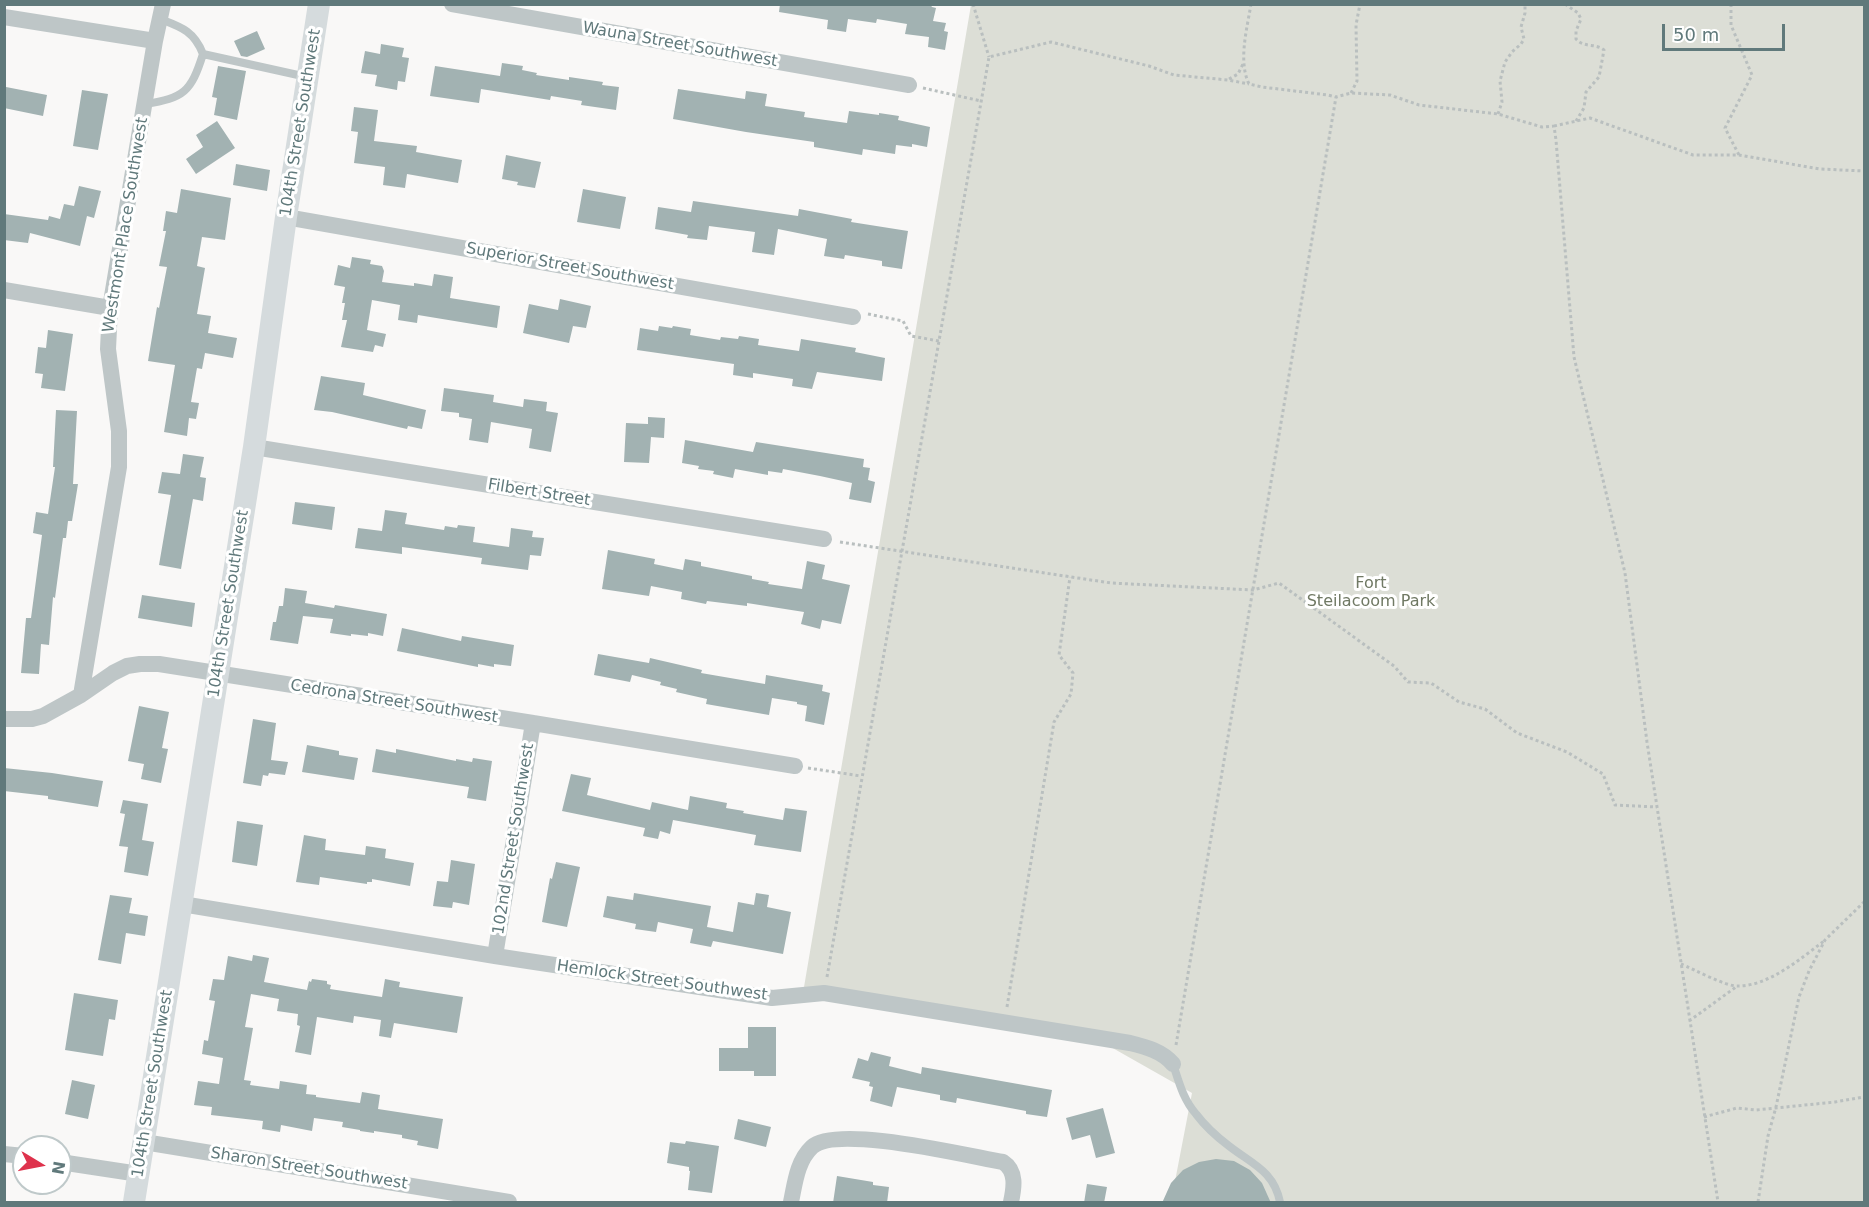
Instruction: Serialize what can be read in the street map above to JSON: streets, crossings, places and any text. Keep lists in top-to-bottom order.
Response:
{
  "streets": {
    "street": [
      "Wauna Street Southwest",
      "104th Street Southwest",
      "Westmont Place Southwest",
      "Superior Street Southwest",
      "Filbert Street",
      "Cedrona Street Southwest",
      "102nd Street Southwest",
      "Hemlock Street Southwest",
      "Sharon Street Southwest"
    ]
  },
  "crossings": [
    ["104th Street Southwest", "Superior Street Southwest"],
    ["104th Street Southwest", "Filbert Street"],
    ["104th Street Southwest", "Cedrona Street Southwest"],
    ["104th Street Southwest", "Hemlock Street Southwest"],
    ["104th Street Southwest", "Sharon Street Southwest"],
    ["Westmont Place Southwest", "Cedrona Street Southwest"],
    ["Cedrona Street Southwest", "102nd Street Southwest"],
    ["102nd Street Southwest", "Hemlock Street Southwest"]
  ],
  "parks": ["Fort Steilacoom Park"],
  "scale_bar": "50 m",
  "north": "right"
}
